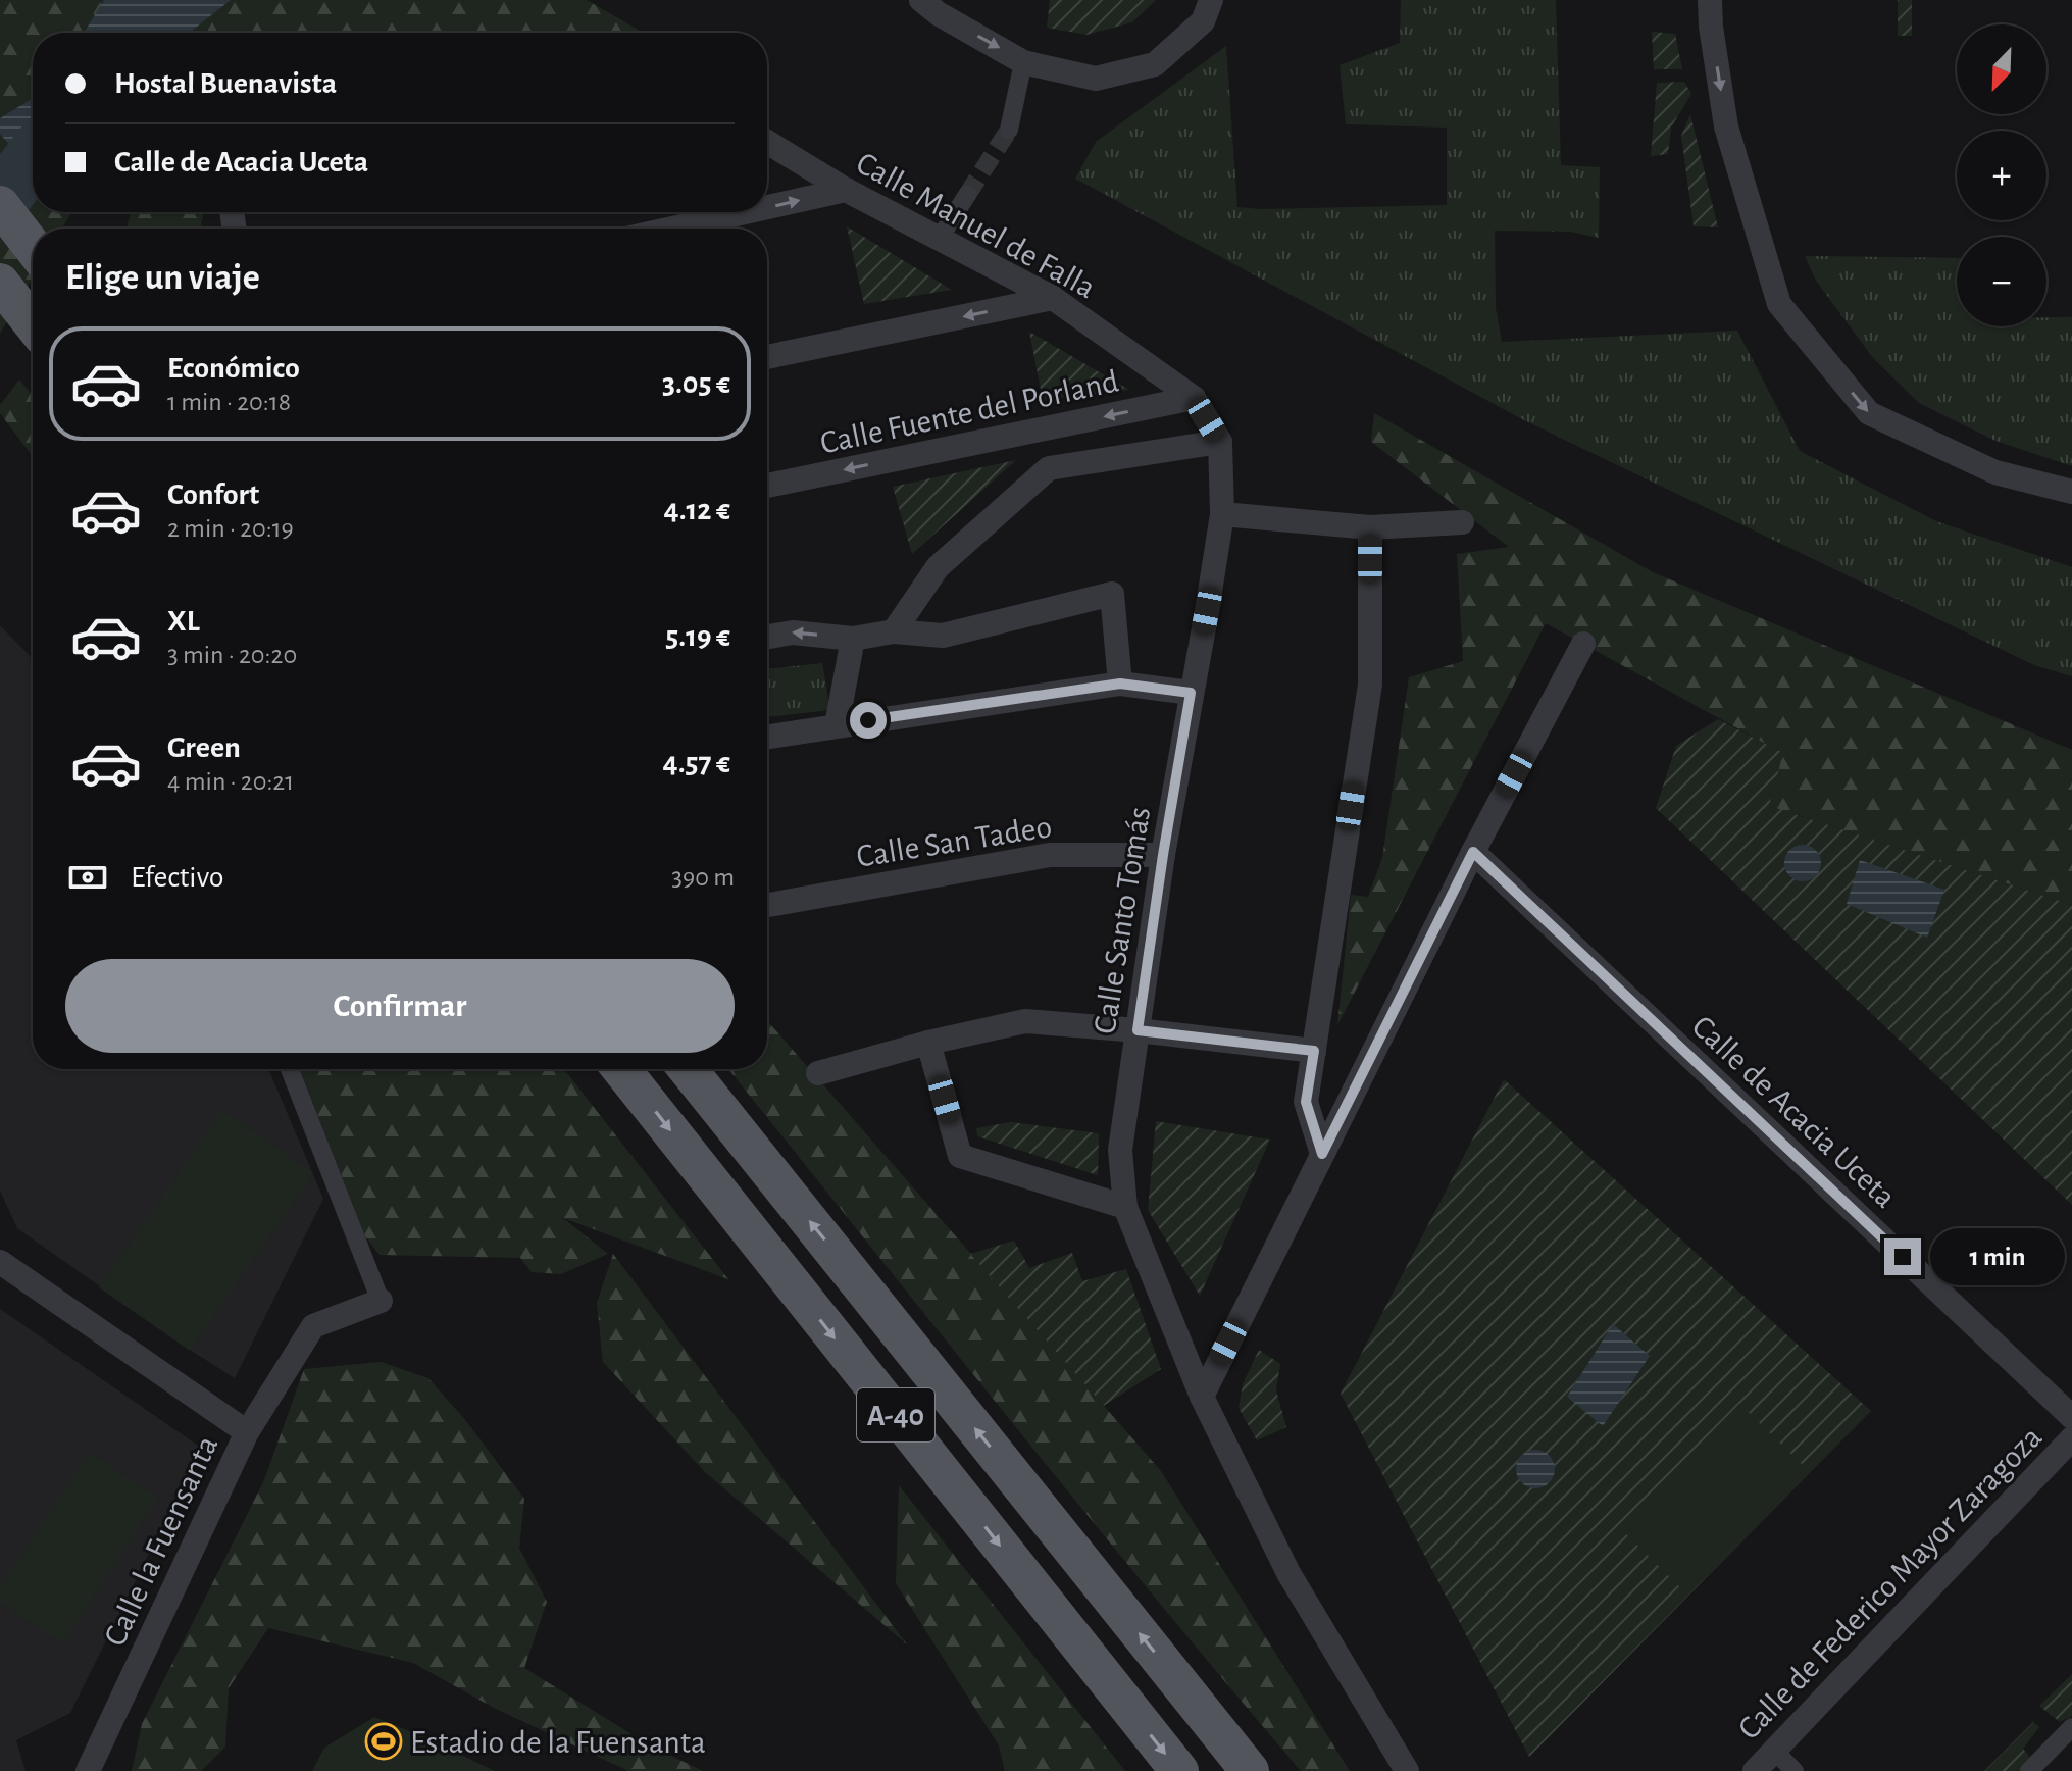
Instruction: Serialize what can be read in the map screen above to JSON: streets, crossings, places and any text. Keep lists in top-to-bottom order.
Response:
{
  "streets": {
    "main road": ["A-40"],
    "street": [
      "Calle Manuel de Falla",
      "Calle Fuente del Porland",
      "Calle San Tadeo",
      "Calle Santo Tomás",
      "Calle de Acacia Uceta",
      "Calle la Fuensanta",
      "Calle de Federico Mayor Zaragoza"
    ]
  },
  "crossings": [
    ["Calle Manuel de Falla", "Calle Fuente del Porland"],
    ["Calle Manuel de Falla", "Calle Santo Tomás"],
    ["Calle San Tadeo", "Calle Santo Tomás"]
  ],
  "places": {
    "sports": ["Estadio de la Fuensanta"]
  },
  "north": "bottom left",
  "page": {
    "map_buttons": ["+", "−"],
    "banner": ["Hostal Buenavista", "Calle de Acacia Uceta"],
    "heading": "Elige un viaje",
    "list": [
      {
        "name": "Económico",
        "note": "1 min · 20:18",
        "value": "3.05 €"
      },
      {
        "name": "Confort",
        "note": "2 min · 20:19",
        "value": "4.12 €"
      },
      {
        "name": "XL",
        "note": "3 min · 20:20",
        "value": "5.19 €"
      },
      {
        "name": "Green",
        "note": "4 min · 20:21",
        "value": "4.57 €"
      }
    ],
    "pay": ["Efectivo", "390 m"],
    "buttons": "Confirmar",
    "bubble": "1 min"
  }
}
